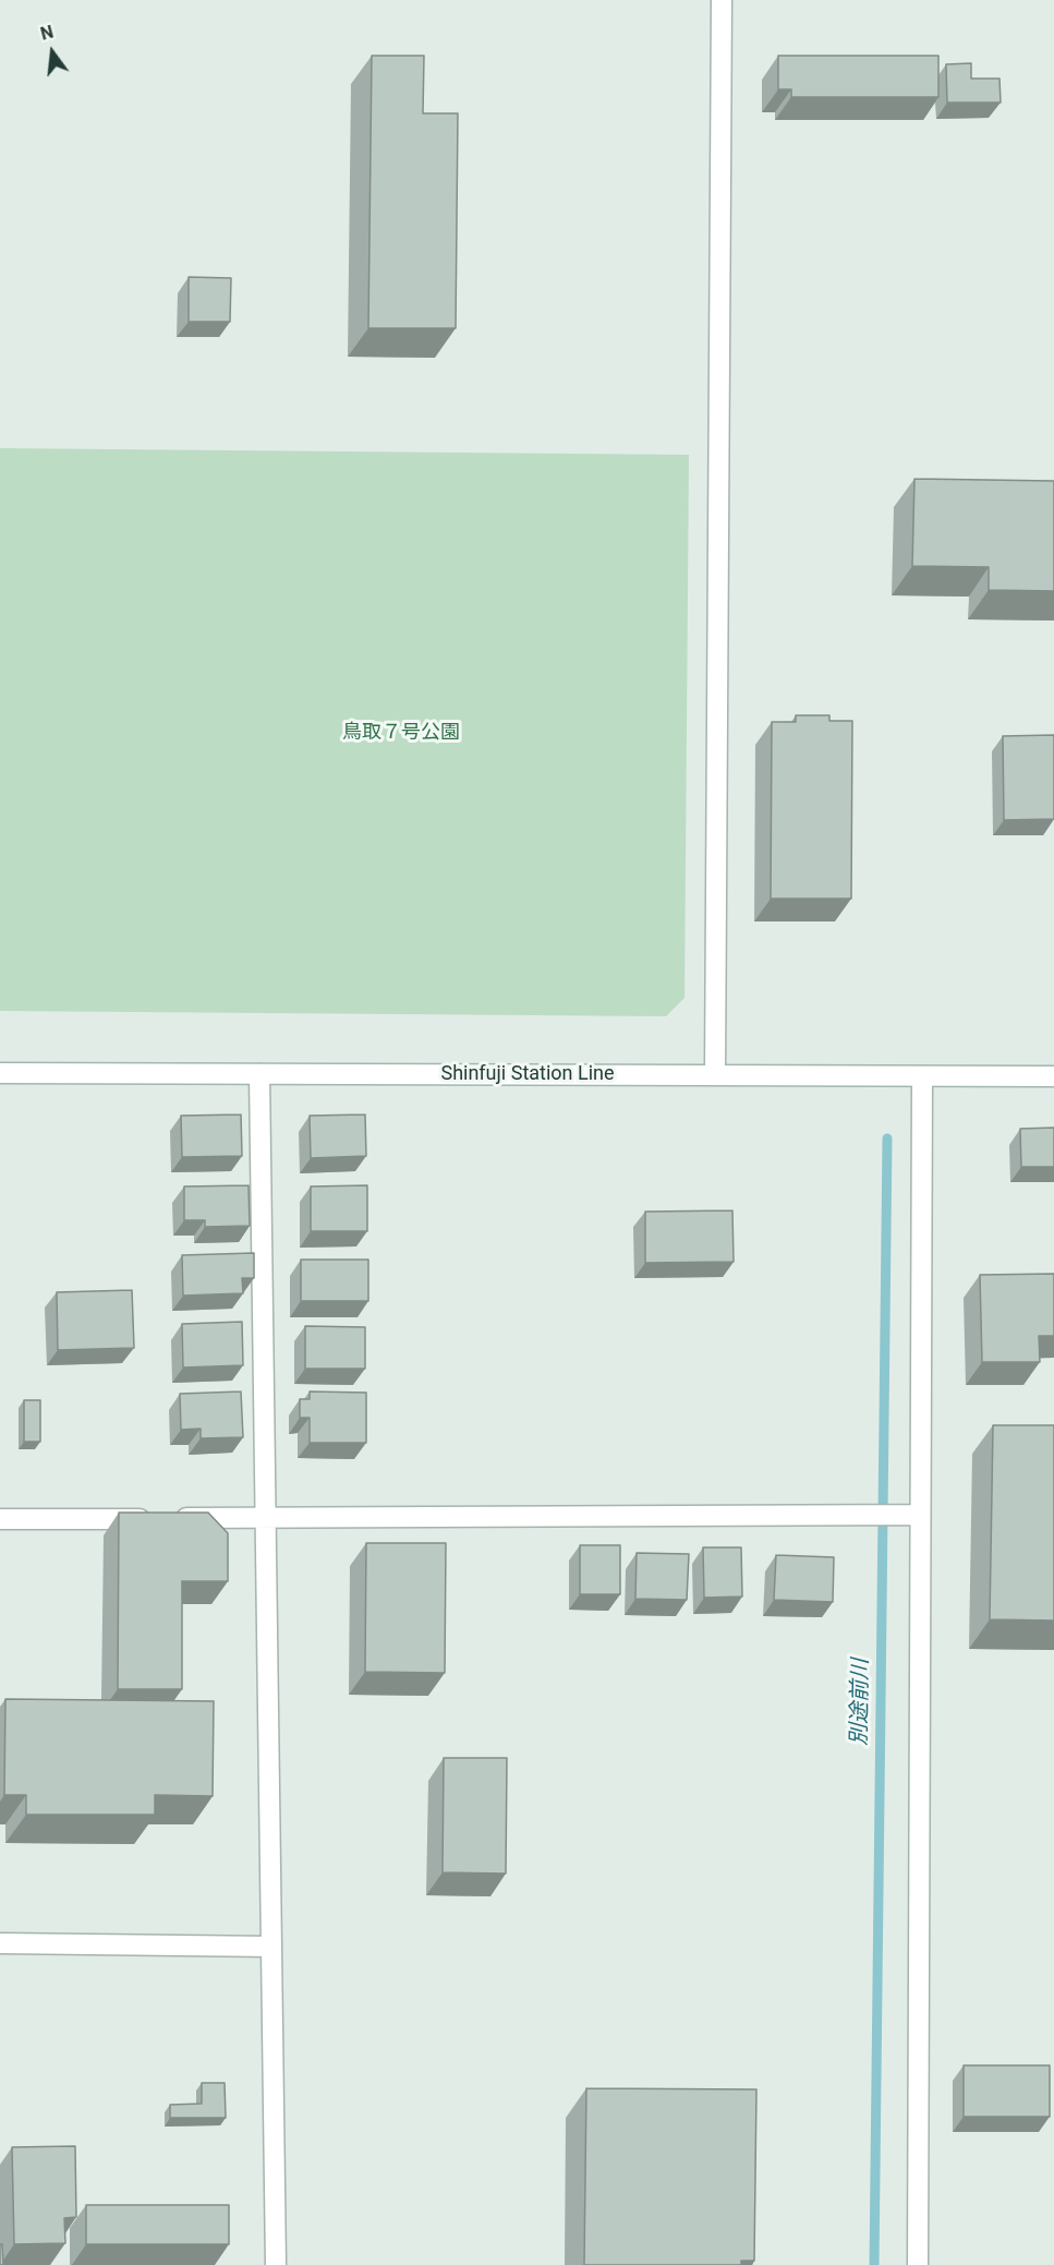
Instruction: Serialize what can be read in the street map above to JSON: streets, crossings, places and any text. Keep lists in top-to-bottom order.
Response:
{
  "streets": {
    "street": ["Shinfuji Station Line"]
  },
  "water": ["別途前川"],
  "parks": ["鳥取７号公園"],
  "north": "top"
}
